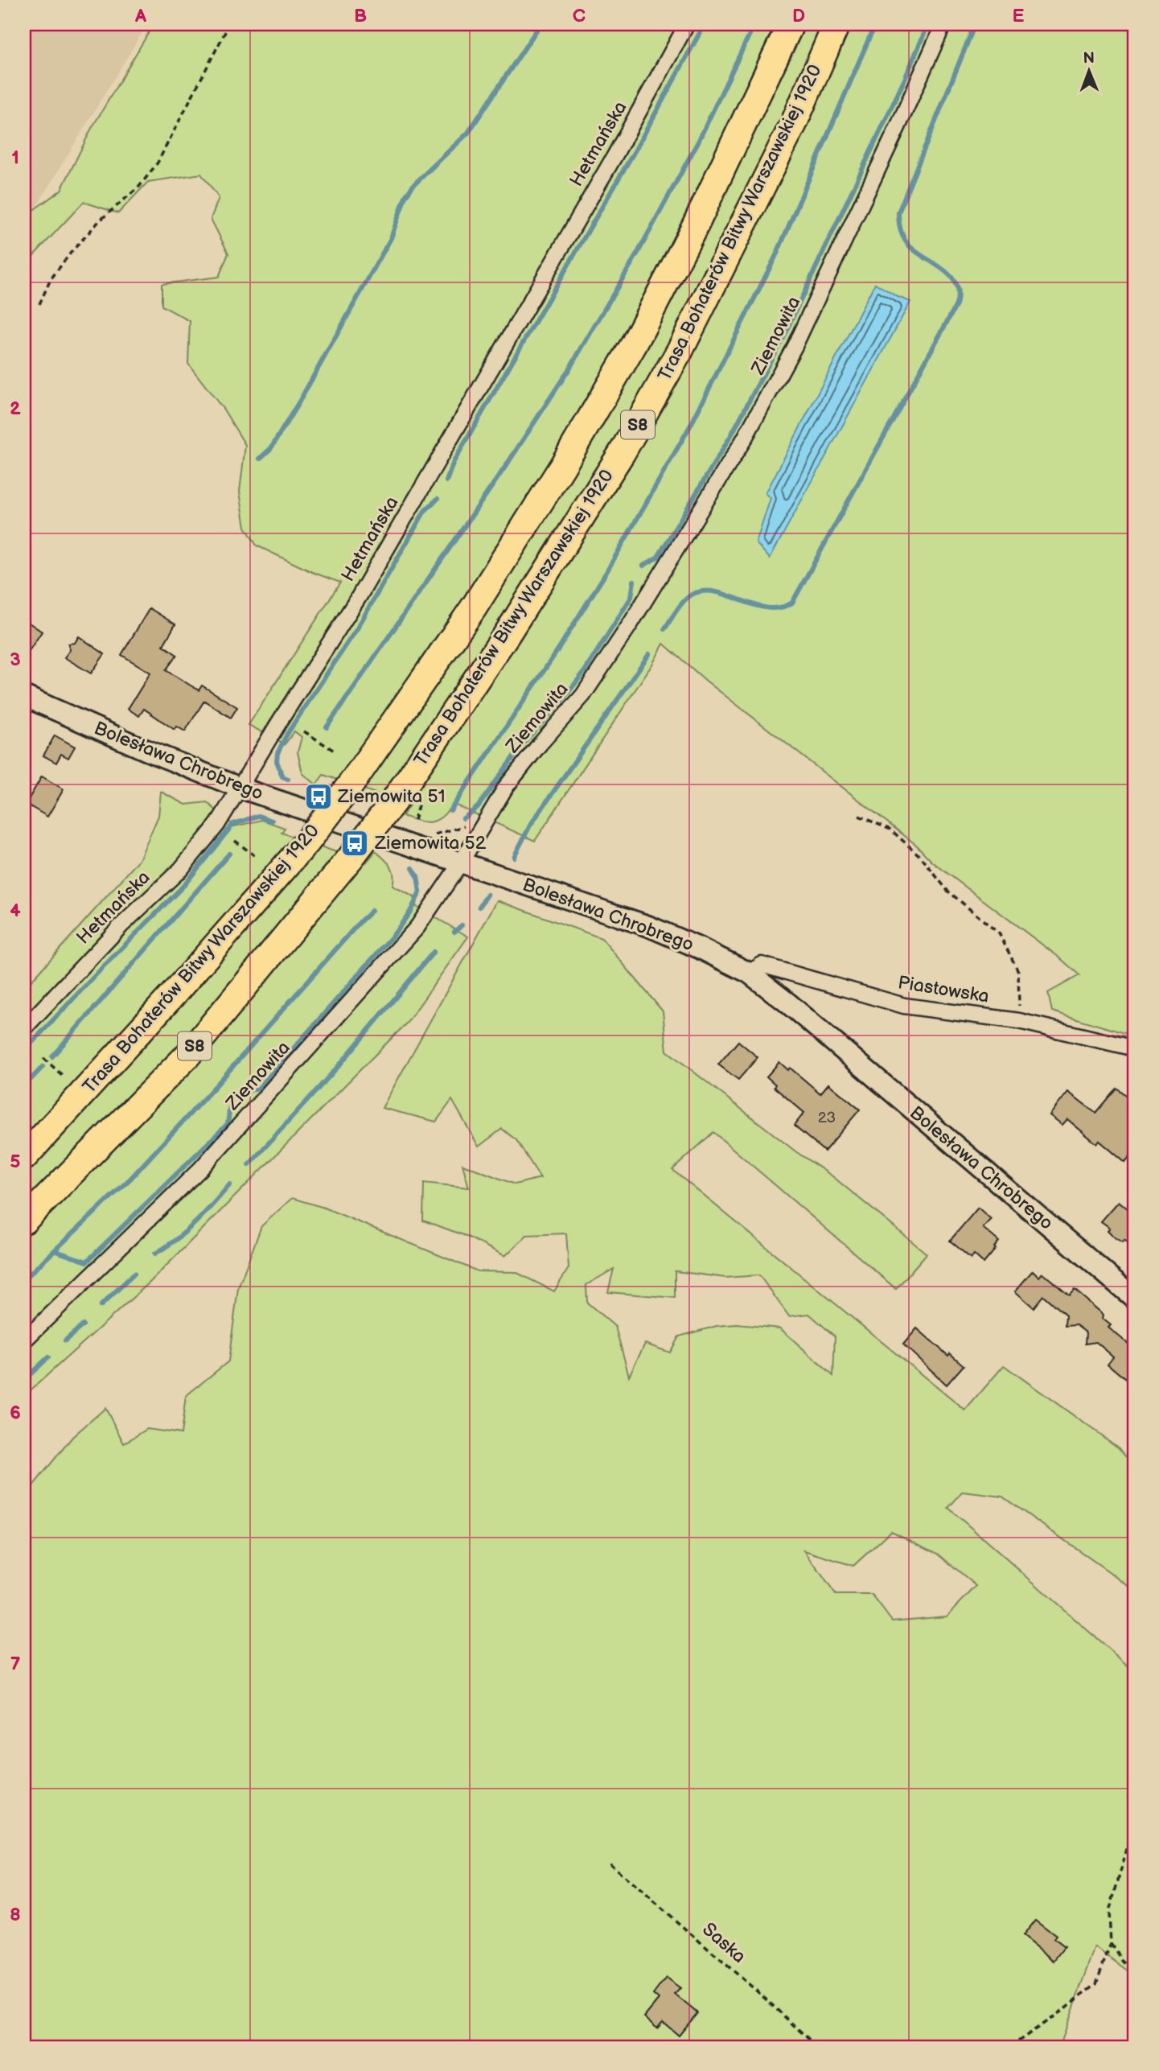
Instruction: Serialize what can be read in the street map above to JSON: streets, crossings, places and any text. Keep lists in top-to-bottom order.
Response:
{
  "streets": {
    "highway": ["Trasa Bohaterów Bitwy Warszawskiej 1920", "S8"],
    "street": [
      "Hetmańska",
      "Ziemowita",
      "Bolesława Chrobrego",
      "Piastowska"
    ],
    "path": ["Saska"]
  },
  "crossings": [
    ["Hetmańska", "Bolesława Chrobrego"],
    ["Ziemowita", "Bolesława Chrobrego"],
    ["Bolesława Chrobrego", "Piastowska"]
  ],
  "places": {
    "bus stop": ["Ziemowita 51", "Ziemowita 52"]
  },
  "house_numbers": ["23"],
  "north": "top",
  "grid": {
    "columns": [
      "A",
      "B",
      "C",
      "D",
      "E"
    ],
    "rows": [
      "1",
      "2",
      "3",
      "4",
      "5",
      "6",
      "7",
      "8"
    ]
  }
}
